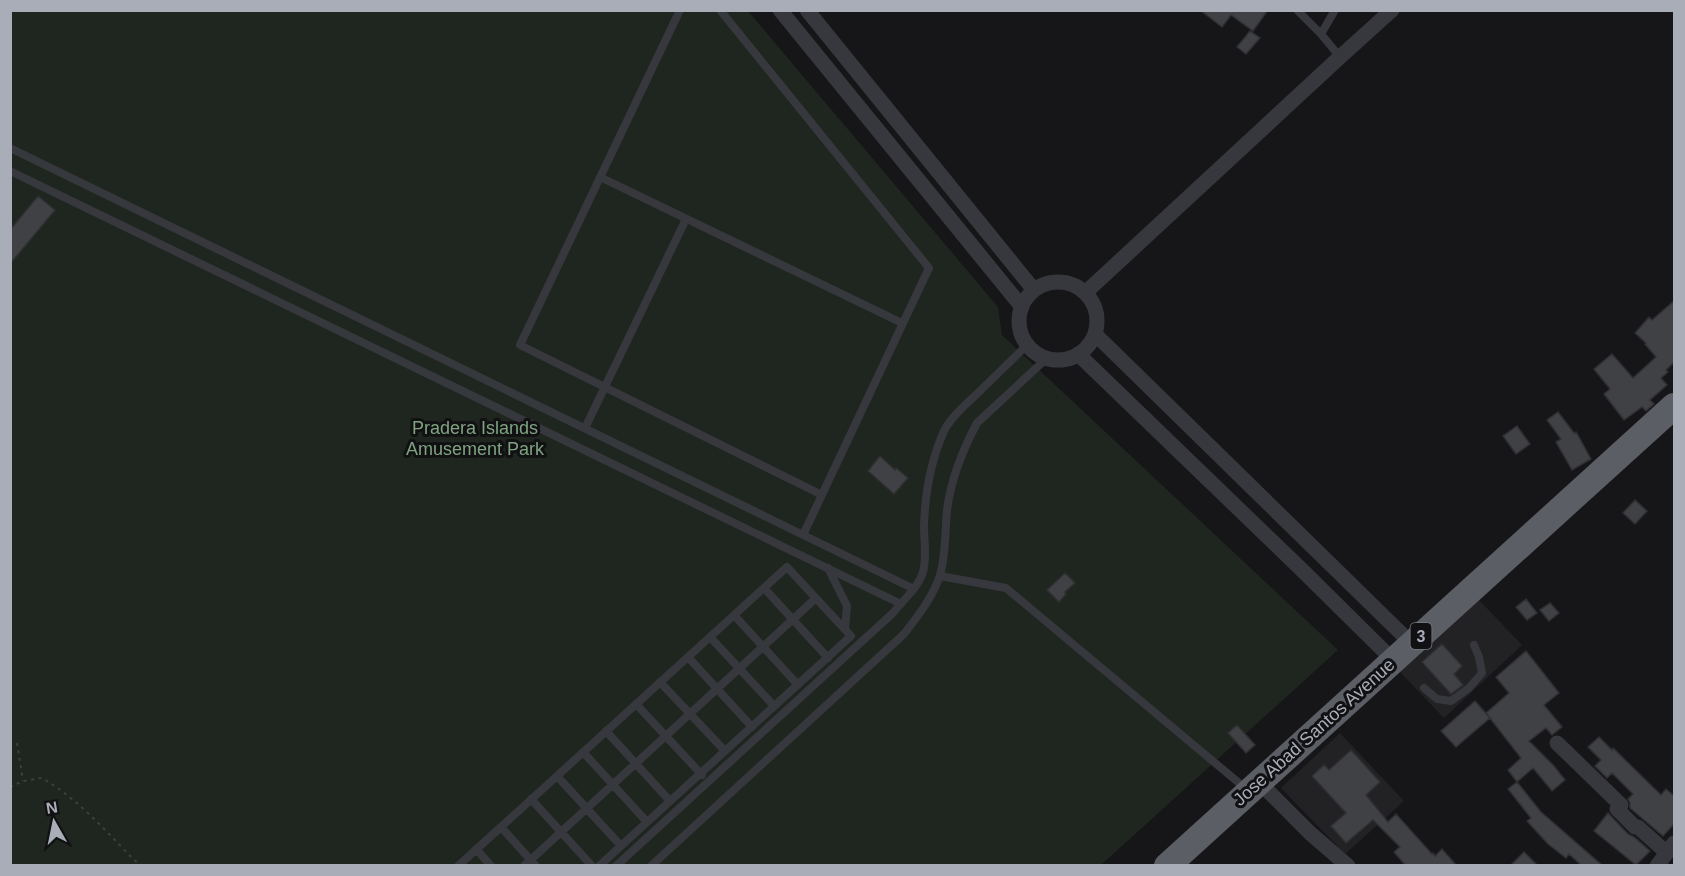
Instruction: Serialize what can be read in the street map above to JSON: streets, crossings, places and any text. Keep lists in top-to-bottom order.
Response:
{
  "streets": {
    "highway": ["3", "Jose Abad Santos Avenue"]
  },
  "parks": ["Pradera Islands Amusement Park"],
  "north": "top"
}
